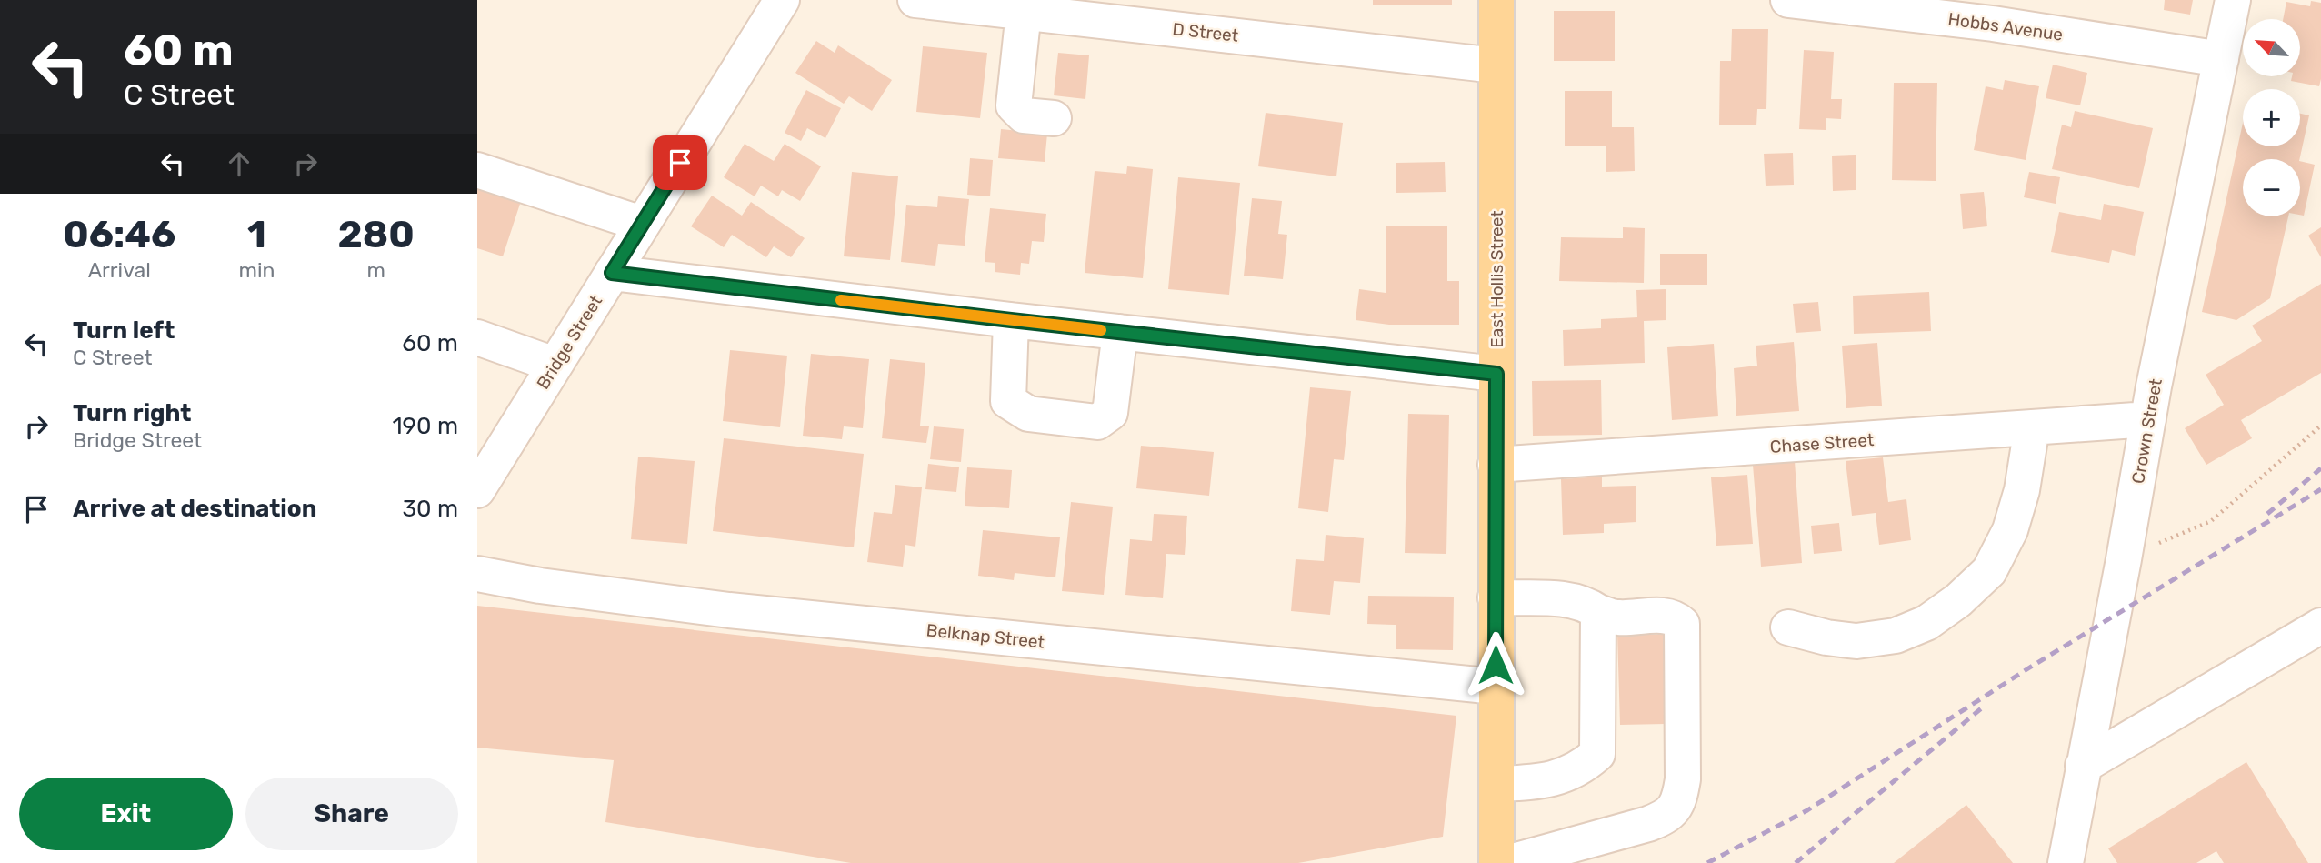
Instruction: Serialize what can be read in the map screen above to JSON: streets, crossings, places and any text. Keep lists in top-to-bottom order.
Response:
{
  "streets": {
    "main road": ["East Hollis Street"],
    "street": [
      "Hobbs Avenue",
      "D Street",
      "Bridge Street",
      "Crown Street",
      "Chase Street",
      "Belknap Street"
    ]
  },
  "crossings": [
    ["Hobbs Avenue", "Crown Street"],
    ["D Street", "East Hollis Street"],
    ["East Hollis Street", "Chase Street"],
    ["East Hollis Street", "Belknap Street"],
    ["Crown Street", "Chase Street"]
  ],
  "north": "top left",
  "page": {
    "turn": ["60 m", "C Street"],
    "map_buttons": ["+", "−"],
    "eta": [
      "06:46",
      "Arrival",
      "1",
      "min",
      "280",
      "m"
    ],
    "list": [
      {
        "name": "Turn left",
        "note": "C Street",
        "value": "60 m"
      },
      {
        "name": "Turn right",
        "note": "Bridge Street",
        "value": "190 m"
      },
      {
        "name": "Arrive at destination",
        "value": "30 m"
      }
    ],
    "buttons": ["Exit", "Share"]
  }
}
